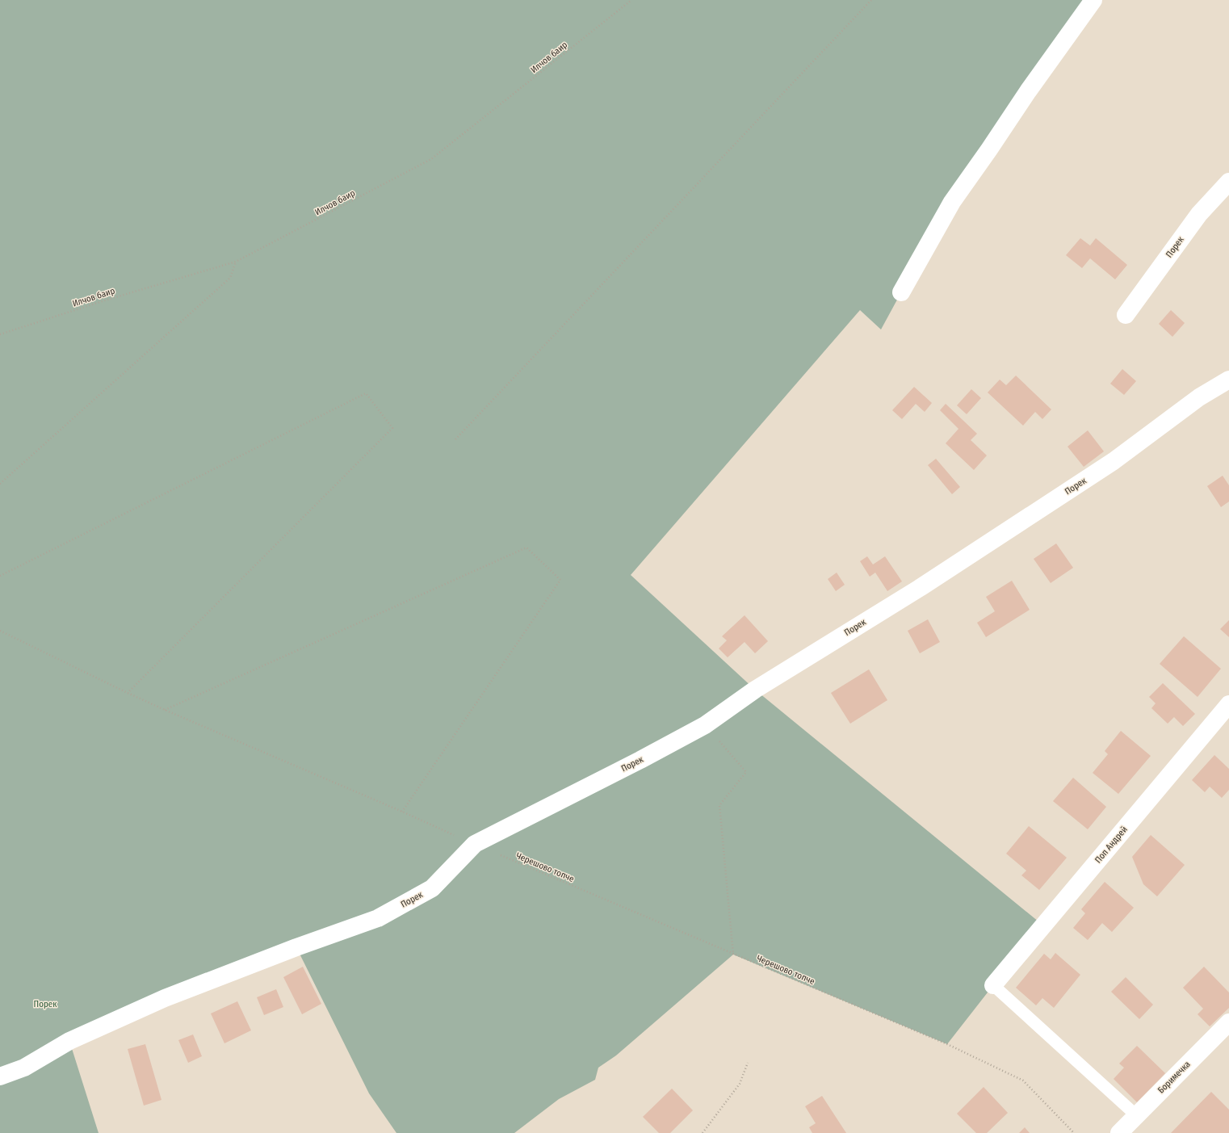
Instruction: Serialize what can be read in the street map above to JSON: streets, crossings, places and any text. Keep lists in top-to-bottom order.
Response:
{
  "streets": {
    "street": ["Порек", "Поп Андрей", "Боримечка"],
    "path": ["Илчов баир", "Черешово топче"]
  },
  "crossings": [
    ["Порек", "Черешово топче"]
  ],
  "parks": ["Порек"]
}
